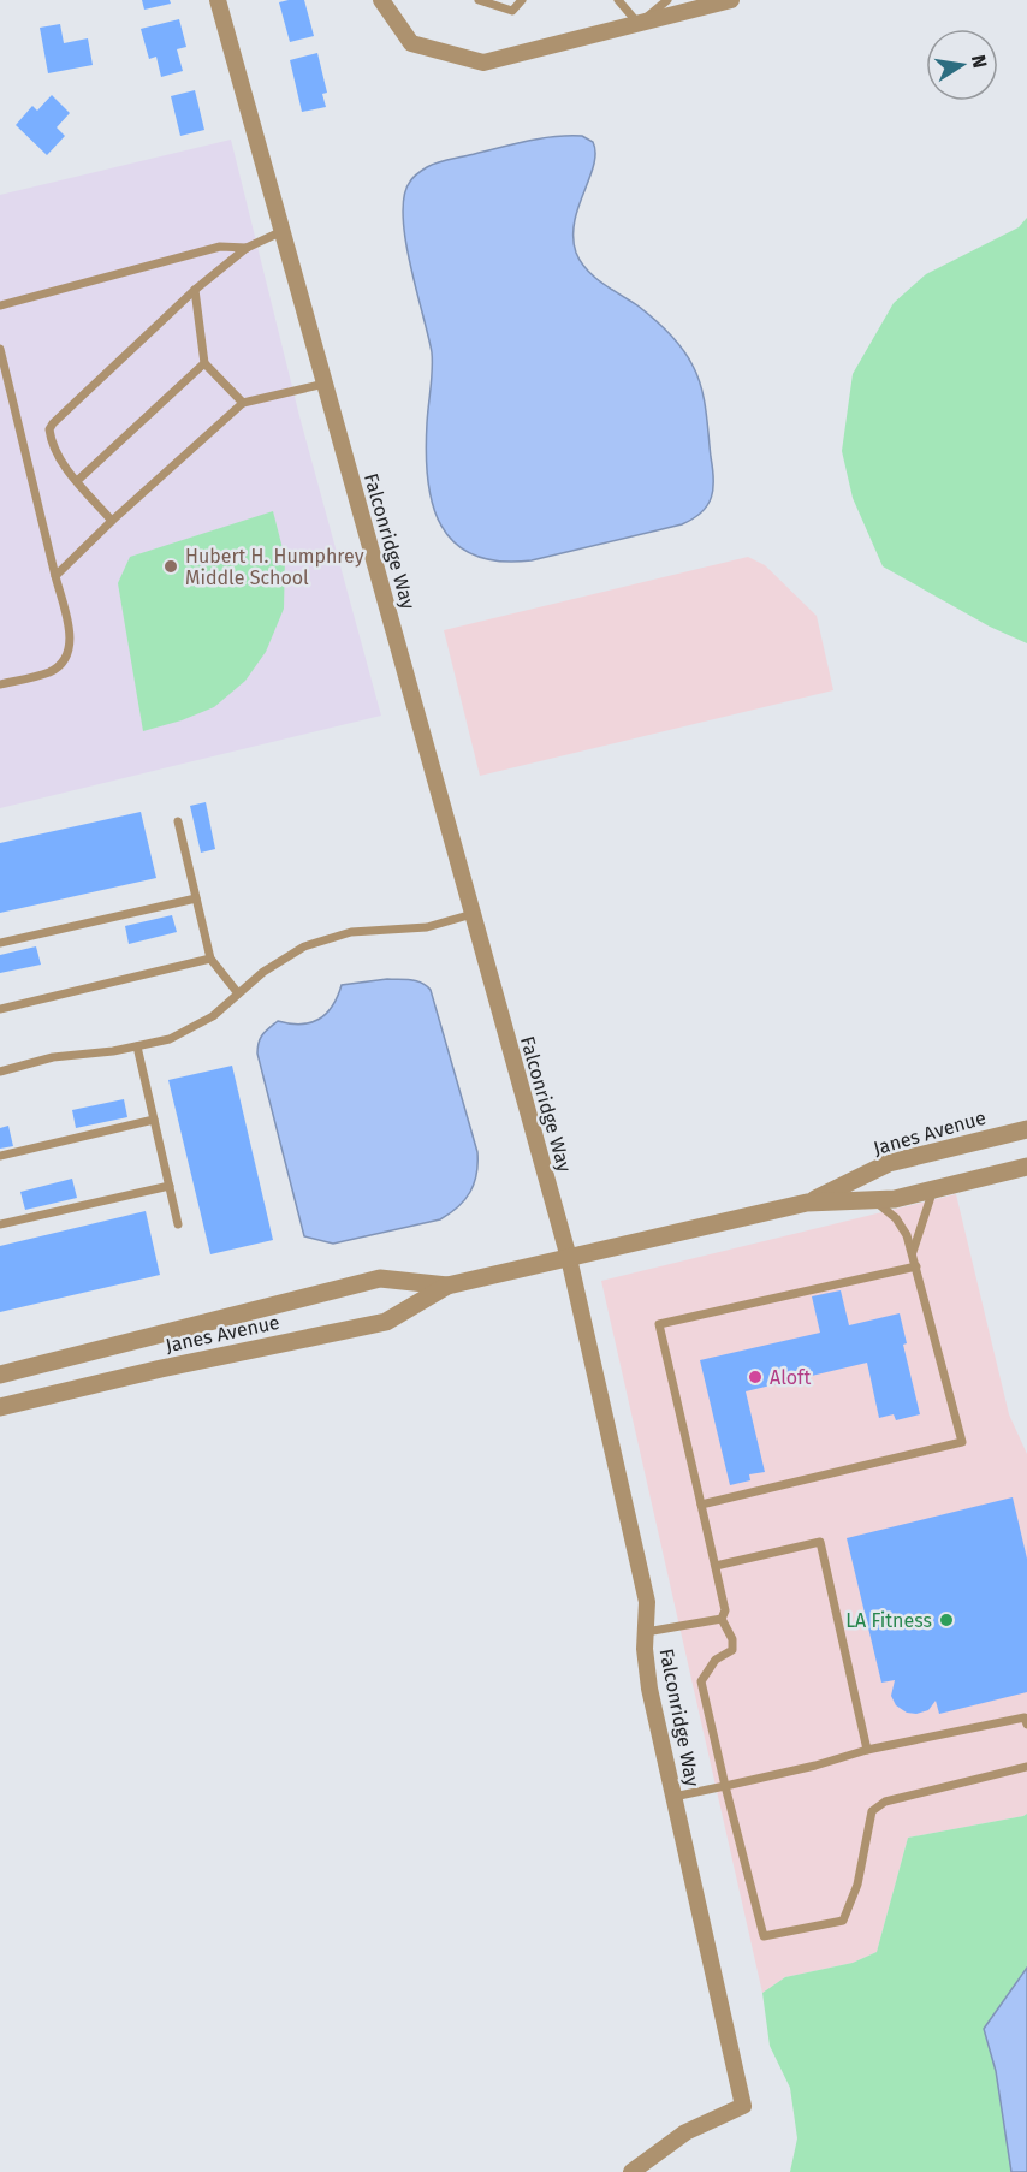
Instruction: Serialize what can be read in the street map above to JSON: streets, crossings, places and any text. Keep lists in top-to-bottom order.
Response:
{
  "streets": {
    "street": ["Falconridge Way", "Janes Avenue"]
  },
  "crossings": [
    ["Falconridge Way", "Janes Avenue"]
  ],
  "places": ["Hubert H. Humphrey Middle School", "Aloft", "LA Fitness"],
  "north": "right"
}
